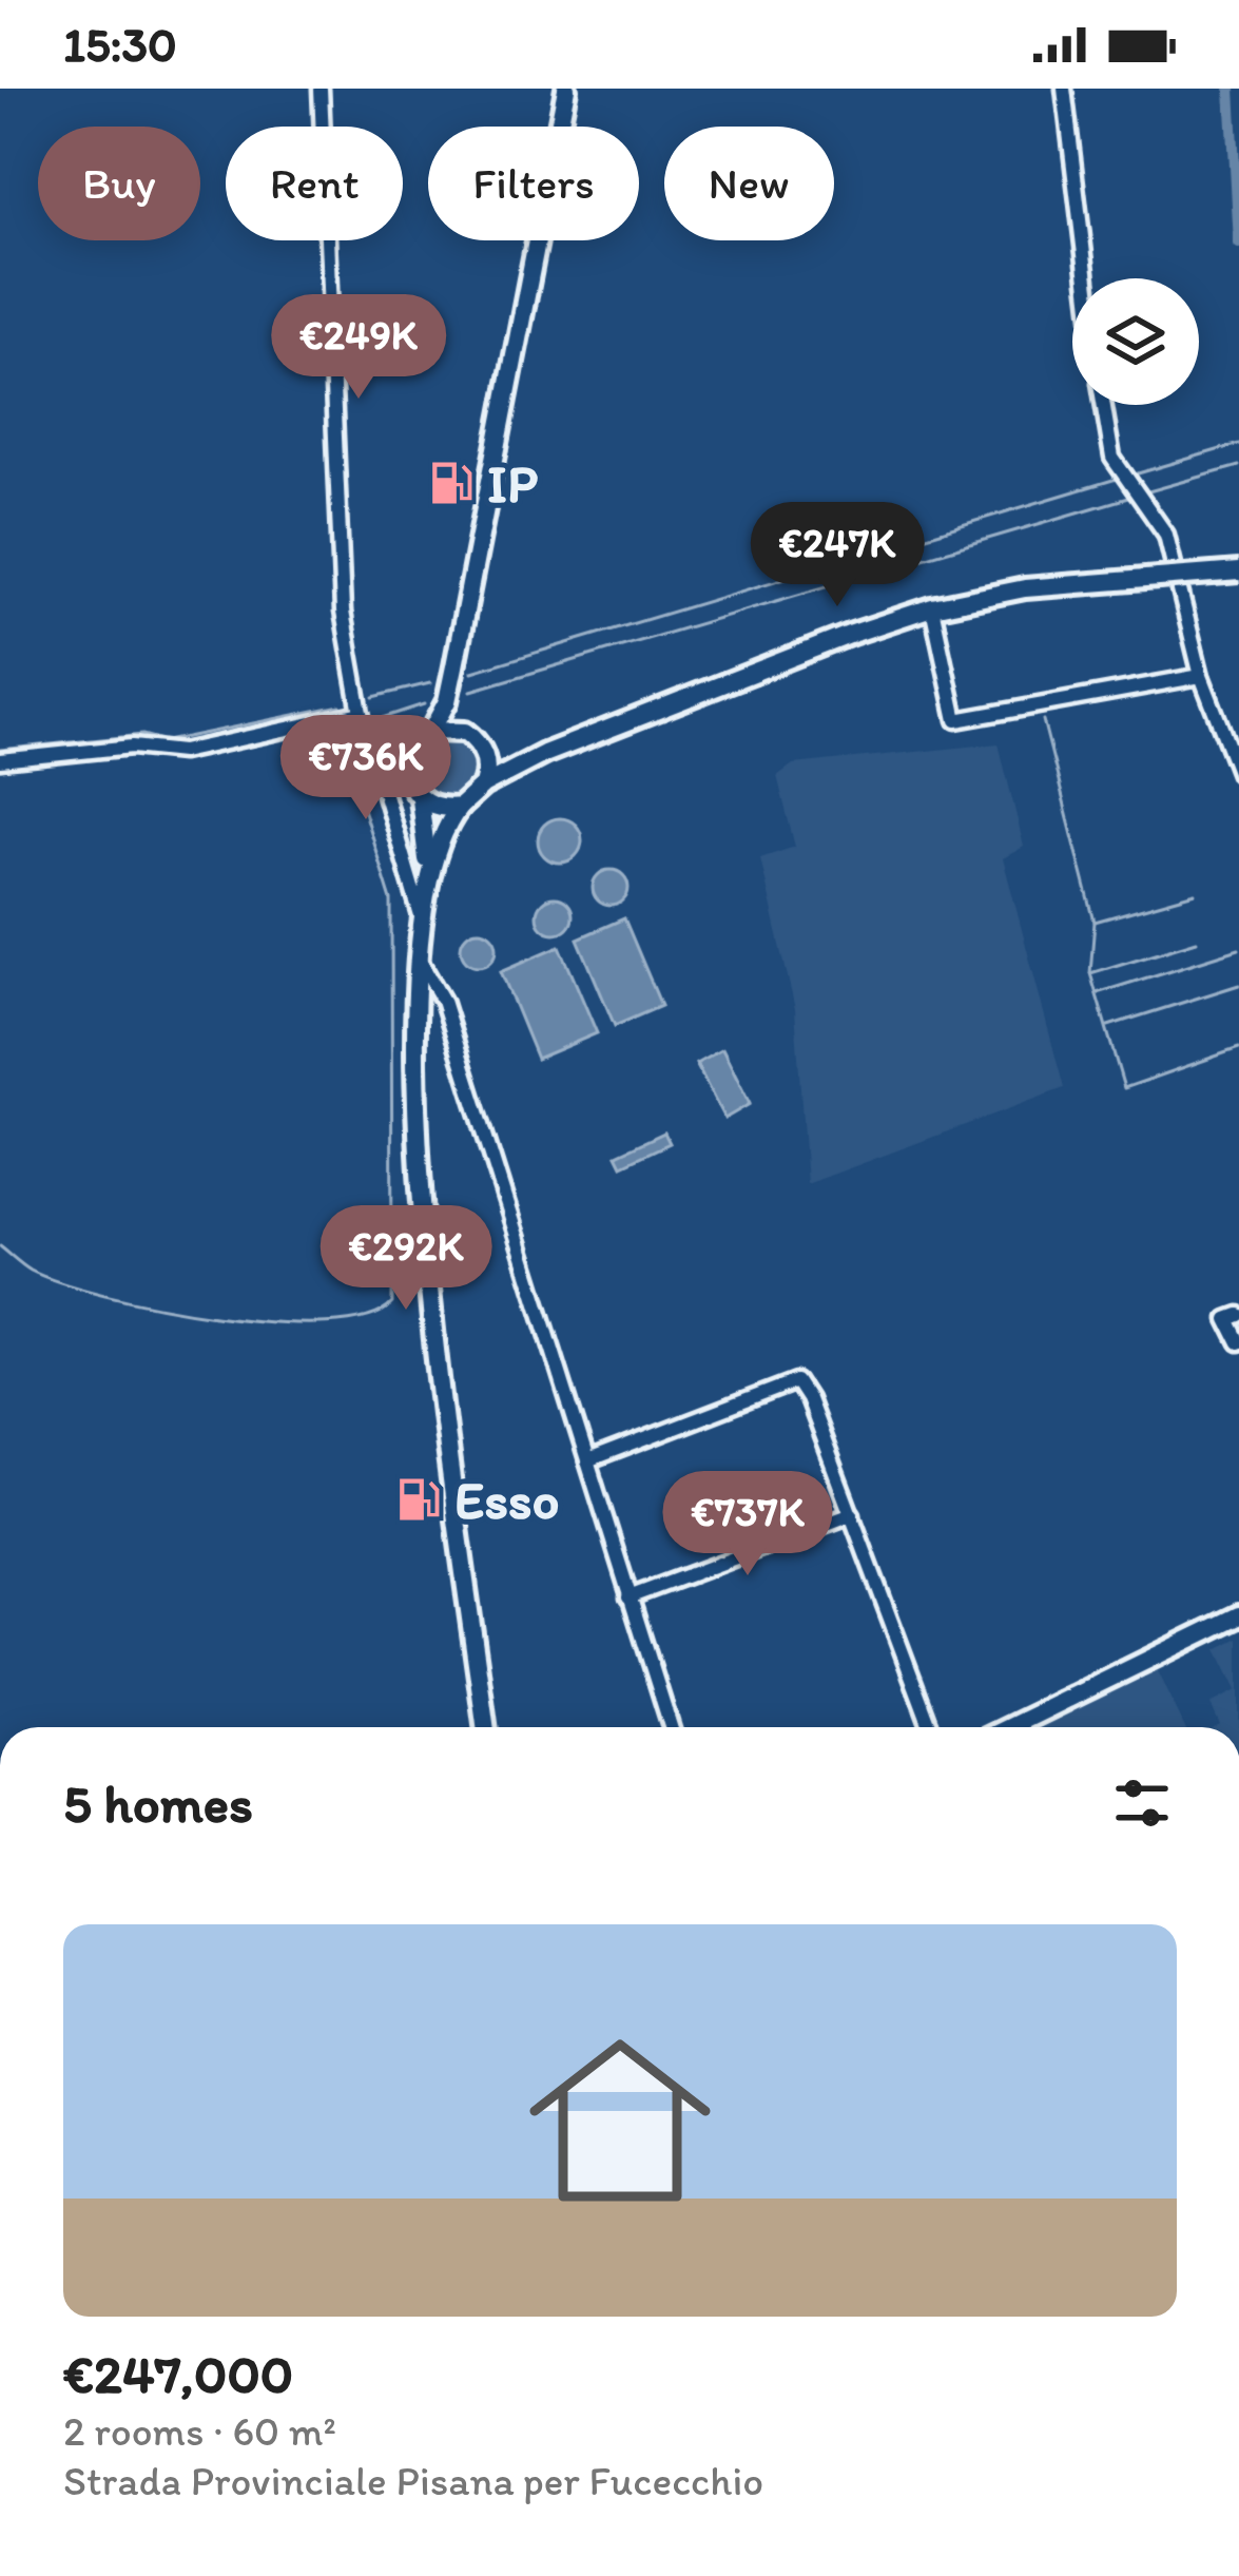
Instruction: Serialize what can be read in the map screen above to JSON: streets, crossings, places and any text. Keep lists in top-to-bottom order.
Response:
{
  "places": {
    "fuel station": ["IP", "Esso"]
  },
  "page": {
    "status": "15:30",
    "chip": [
      "Buy",
      "Rent",
      "Filters",
      "New"
    ],
    "price": [
      "€249K",
      "€247K",
      "€736K",
      "€292K",
      "€737K"
    ],
    "heading": "5 homes",
    "list": [
      {
        "name": "€247,000",
        "note": "2 rooms · 60 m² · Strada Provinciale Pisana per Fucecchio"
      }
    ]
  }
}
